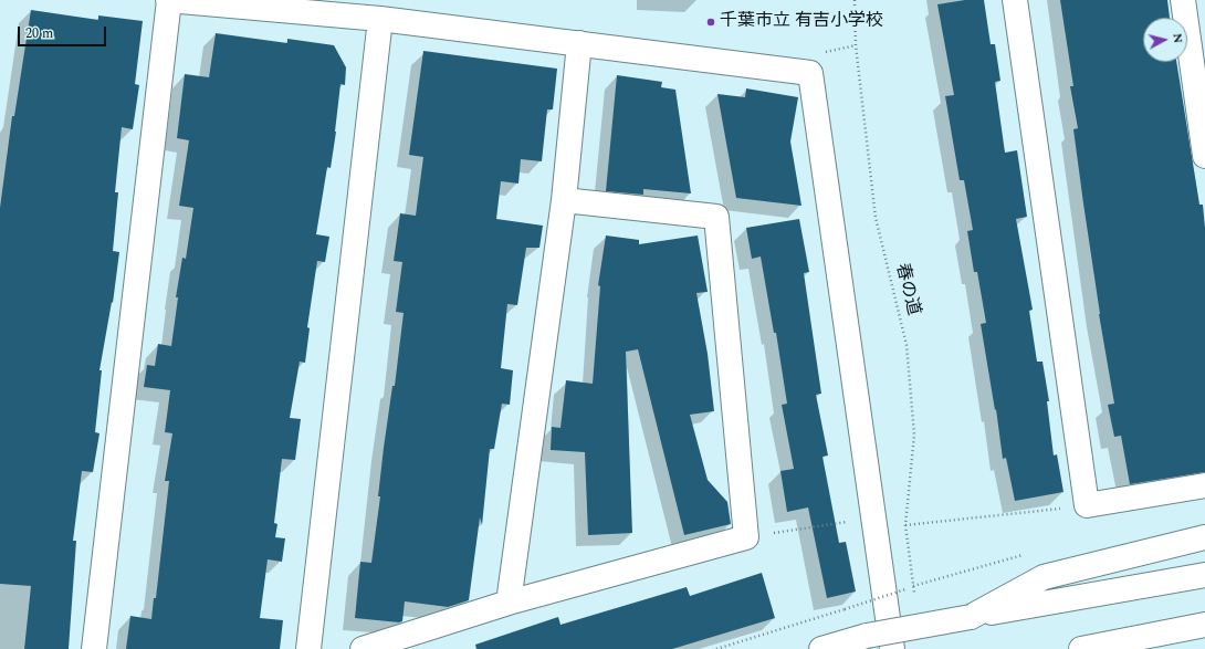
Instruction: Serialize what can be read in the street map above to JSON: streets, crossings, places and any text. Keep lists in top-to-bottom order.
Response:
{
  "streets": {
    "path": ["春の道"]
  },
  "places": ["千葉市立 有吉小学校"],
  "scale_bar": "20 m",
  "north": "right"
}
